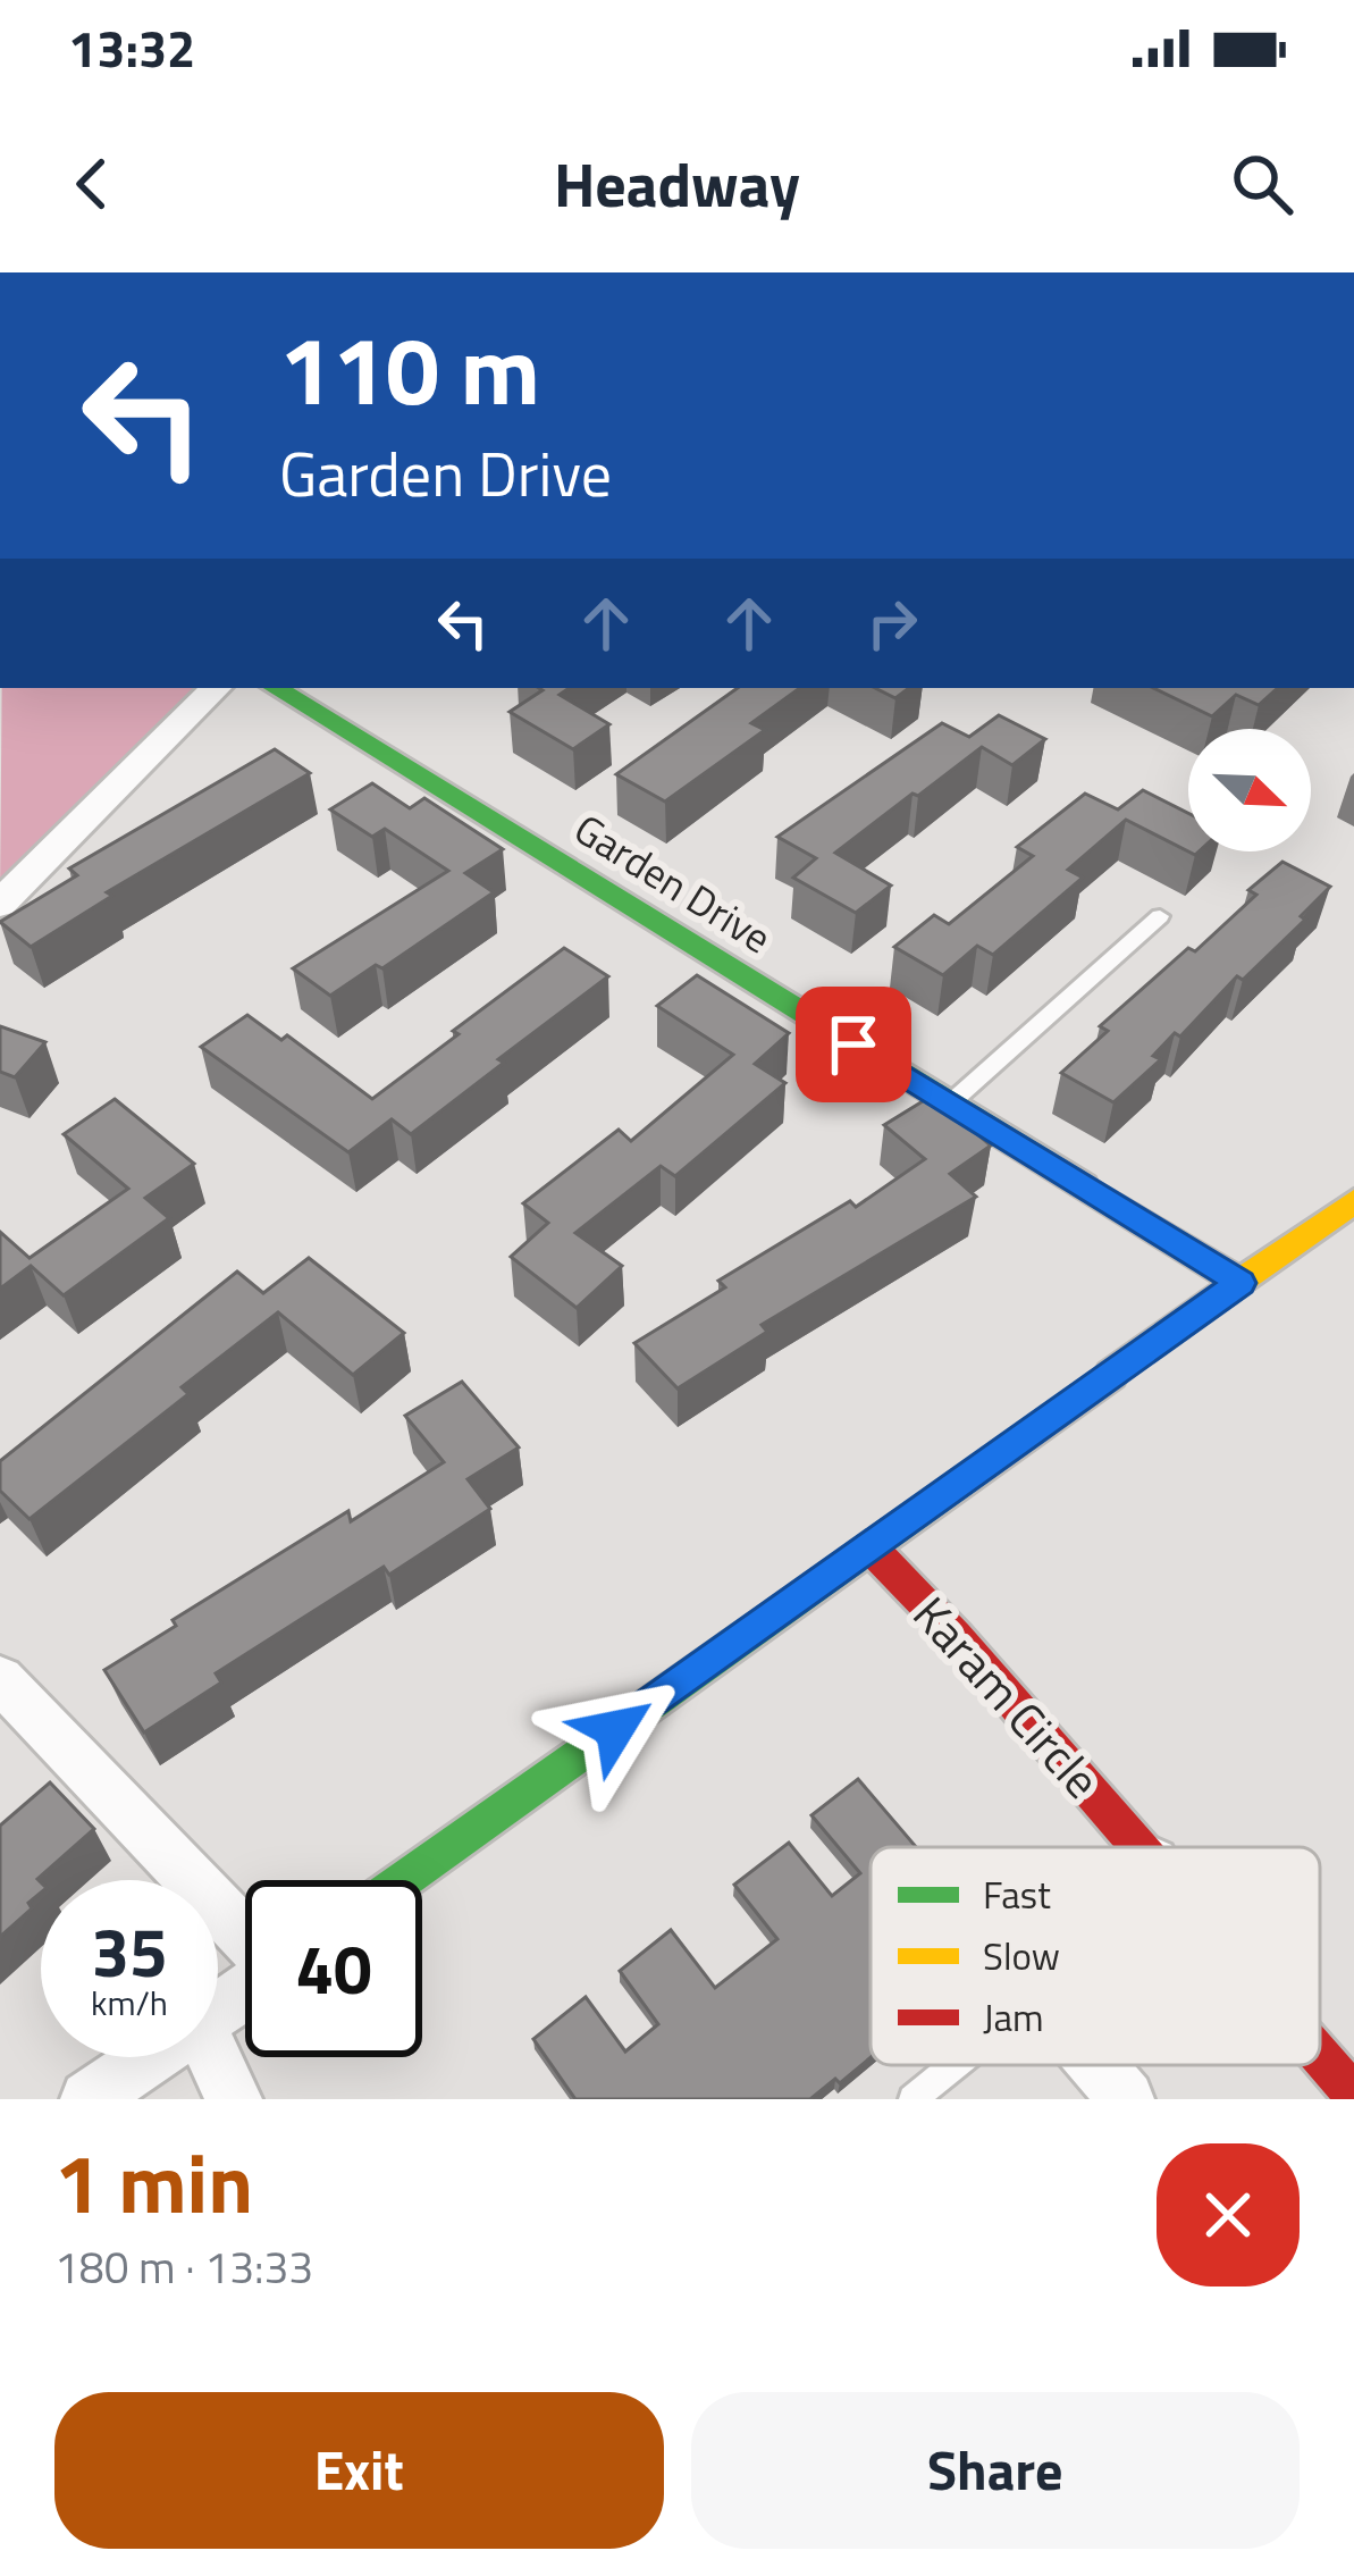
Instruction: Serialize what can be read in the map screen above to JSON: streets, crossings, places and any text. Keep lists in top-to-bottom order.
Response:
{
  "streets": {
    "street": ["Garden Drive", "Karam Circle"]
  },
  "legend": ["Fast", "Slow", "Jam"],
  "north": "bottom right",
  "page": {
    "status": "13:32",
    "header": "Headway",
    "turn": ["110 m", "Garden Drive"],
    "speed": "35 km/h",
    "limit": "40",
    "heading": ["1 min", "180 m · 13:33"],
    "buttons": ["Exit", "Share"]
  }
}
